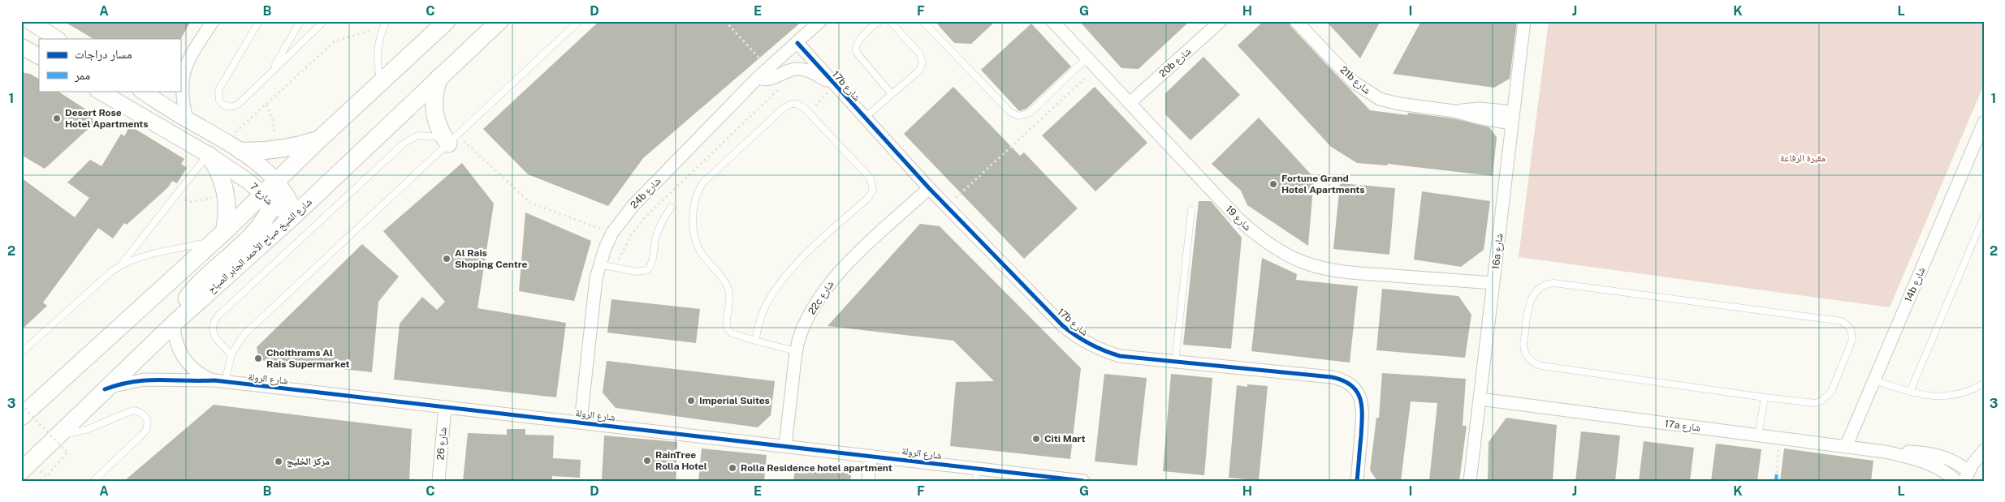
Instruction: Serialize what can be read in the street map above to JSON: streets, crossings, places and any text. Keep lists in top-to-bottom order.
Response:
{
  "streets": {
    "main road": ["شارع الشيخ صباح الأحمد الجابر الصباح"],
    "street": [
      "20b شارع",
      "21b شارع",
      "17b شارع",
      "24b شارع",
      "شارع 7",
      "شارع 19",
      "16a شارع",
      "14b شارع",
      "22c شارع",
      "شارع الرولة",
      "17a شارع",
      "شارع 26"
    ]
  },
  "crossings": [
    ["20b شارع", "شارع 19"],
    ["21b شارع", "16a شارع"],
    ["17b شارع", "24b شارع"],
    ["17b شارع", "22c شارع"],
    ["24b شارع", "شارع الرولة"],
    ["شارع 7", "شارع الشيخ صباح الأحمد الجابر الصباح"],
    ["شارع 19", "16a شارع"],
    ["شارع الشيخ صباح الأحمد الجابر الصباح", "شارع الرولة"],
    ["16a شارع", "17a شارع"],
    ["14b شارع", "17a شارع"],
    ["22c شارع", "شارع الرولة"],
    ["شارع الرولة", "شارع 26"]
  ],
  "parks": ["مقبرة الرفاعة"],
  "places": [
    "Desert Rose Hotel Apartments",
    "Fortune Grand Hotel Apartments",
    "Al Rais Shoping Centre",
    "Choithrams Al Rais Supermarket",
    "Imperial Suites",
    "Citi Mart",
    "RainTree Rolla Hotel",
    "مركز الخليج",
    "Rolla Residence hotel apartment"
  ],
  "legend": ["مسار دراجات", "ممر"],
  "grid": {
    "columns": [
      "A",
      "B",
      "C",
      "D",
      "E",
      "F",
      "G",
      "H",
      "I",
      "J",
      "K",
      "L"
    ],
    "rows": ["1", "2", "3"]
  }
}
